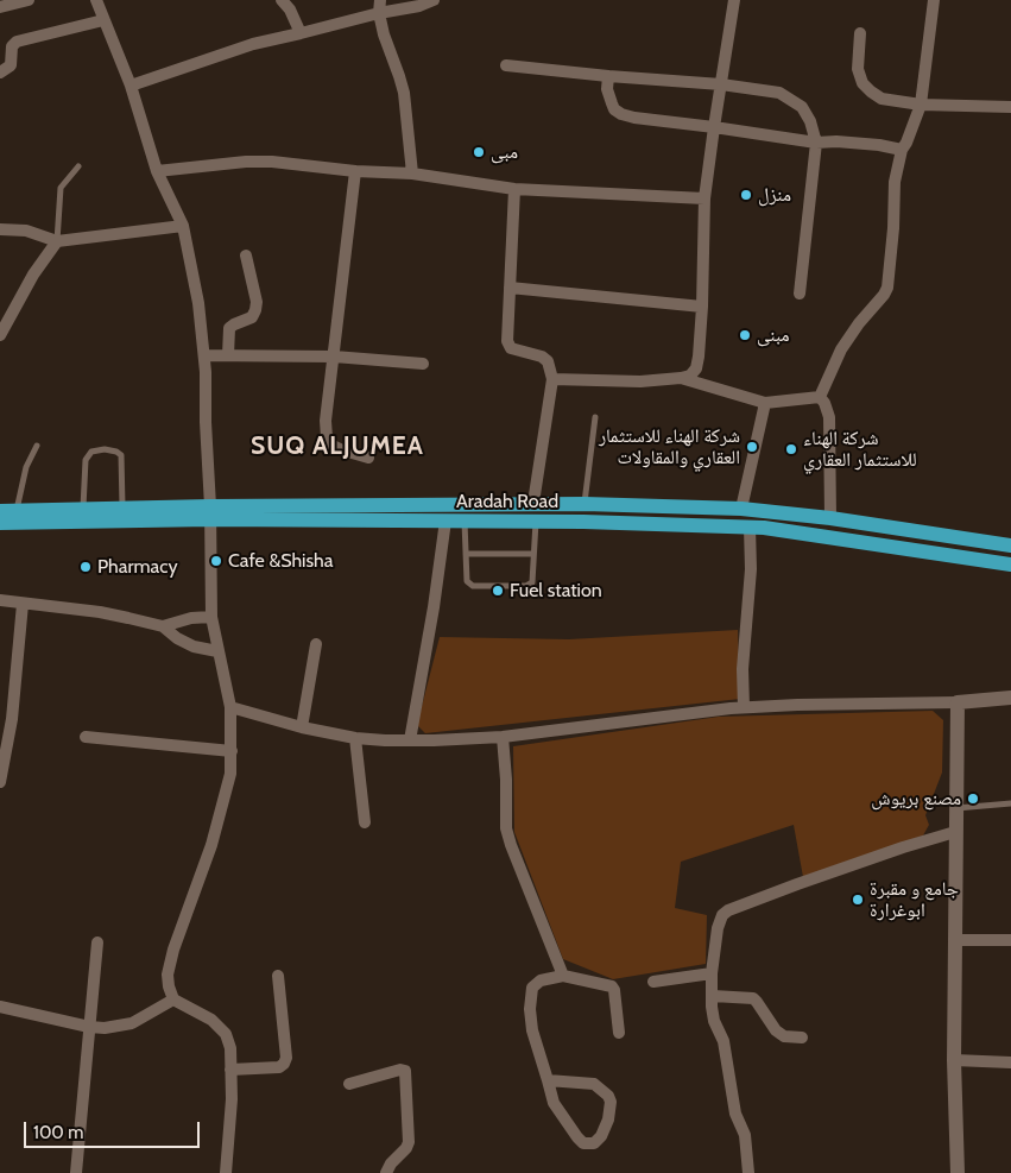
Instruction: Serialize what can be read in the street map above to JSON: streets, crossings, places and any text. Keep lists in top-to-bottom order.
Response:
{
  "streets": {
    "main road": ["Aradah Road"]
  },
  "districts": ["SUQ ALJUMEA"],
  "places": [
    "مبى",
    "منزل",
    "مبنى",
    "شركة الهناء للاستثمار العقاري والمقاولات",
    "شركة الهناء للاستثمار العقاري",
    "Cafe &Shisha",
    "Pharmacy",
    "Fuel station",
    "مصنع بريوش",
    "جامع و مقبرة ابوغرارة"
  ],
  "scale_bar": "100 m"
}
